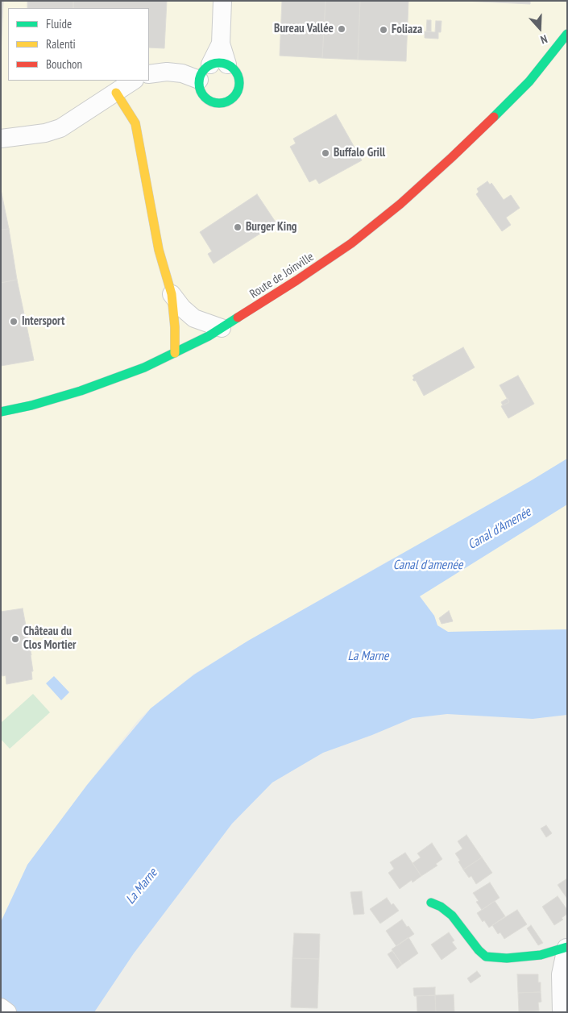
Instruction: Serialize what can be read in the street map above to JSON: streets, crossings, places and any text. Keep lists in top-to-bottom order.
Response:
{
  "streets": {
    "main road": ["Route de Joinville"]
  },
  "water": ["Canal d'Amenée", "Canal d'amenée", "La Marne"],
  "places": [
    "Bureau Vallée",
    "Foliaza",
    "Buffalo Grill",
    "Burger King",
    "Intersport",
    "Château du Clos Mortier"
  ],
  "legend": ["Fluide", "Ralenti", "Bouchon"],
  "north": "bottom"
}
